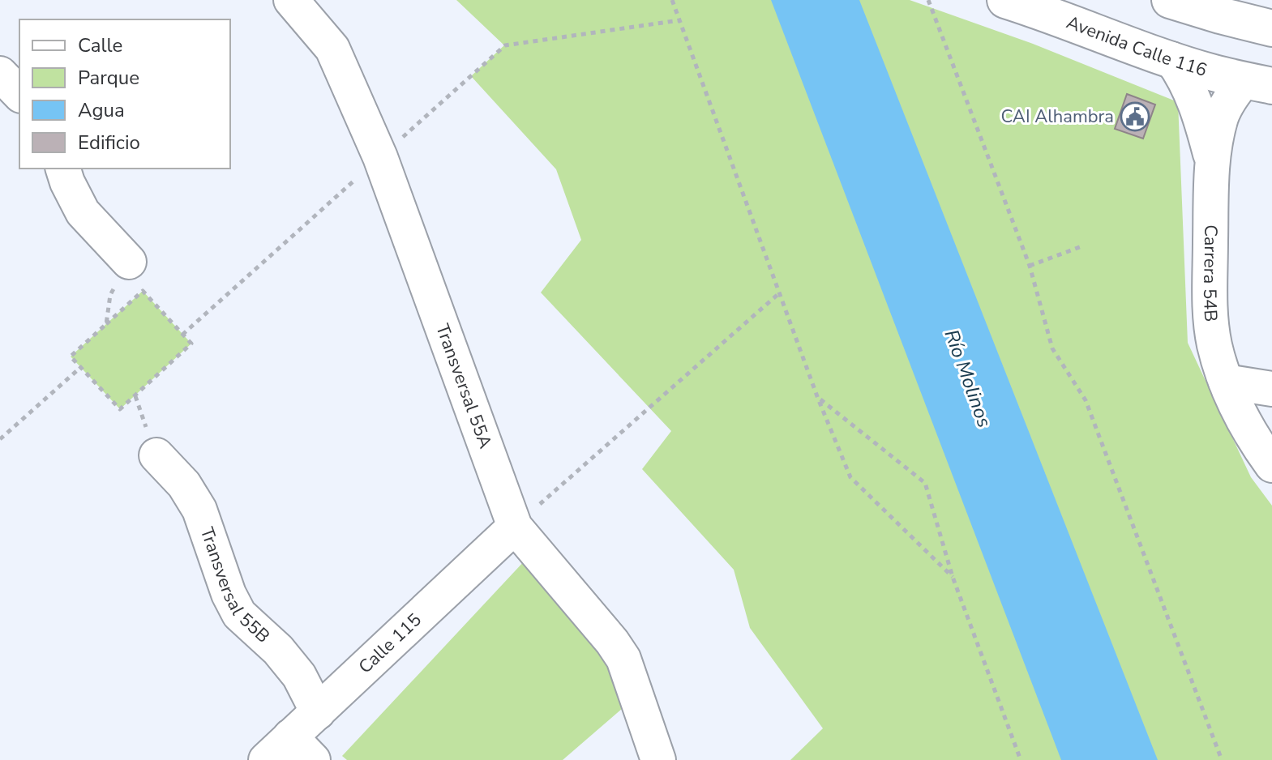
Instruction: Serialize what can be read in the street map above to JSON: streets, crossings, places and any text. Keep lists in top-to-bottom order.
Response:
{
  "streets": {
    "main road": ["Avenida Calle 116"],
    "street": [
      "Carrera 54B",
      "Transversal 55A",
      "Transversal 55B",
      "Calle 115"
    ]
  },
  "crossings": [
    ["Avenida Calle 116", "Carrera 54B"],
    ["Transversal 55A", "Calle 115"],
    ["Transversal 55B", "Calle 115"]
  ],
  "water": ["Río Molinos"],
  "places": {
    "public building": ["CAI Alhambra"]
  },
  "legend": [
    "Calle",
    "Parque",
    "Agua",
    "Edificio"
  ]
}
